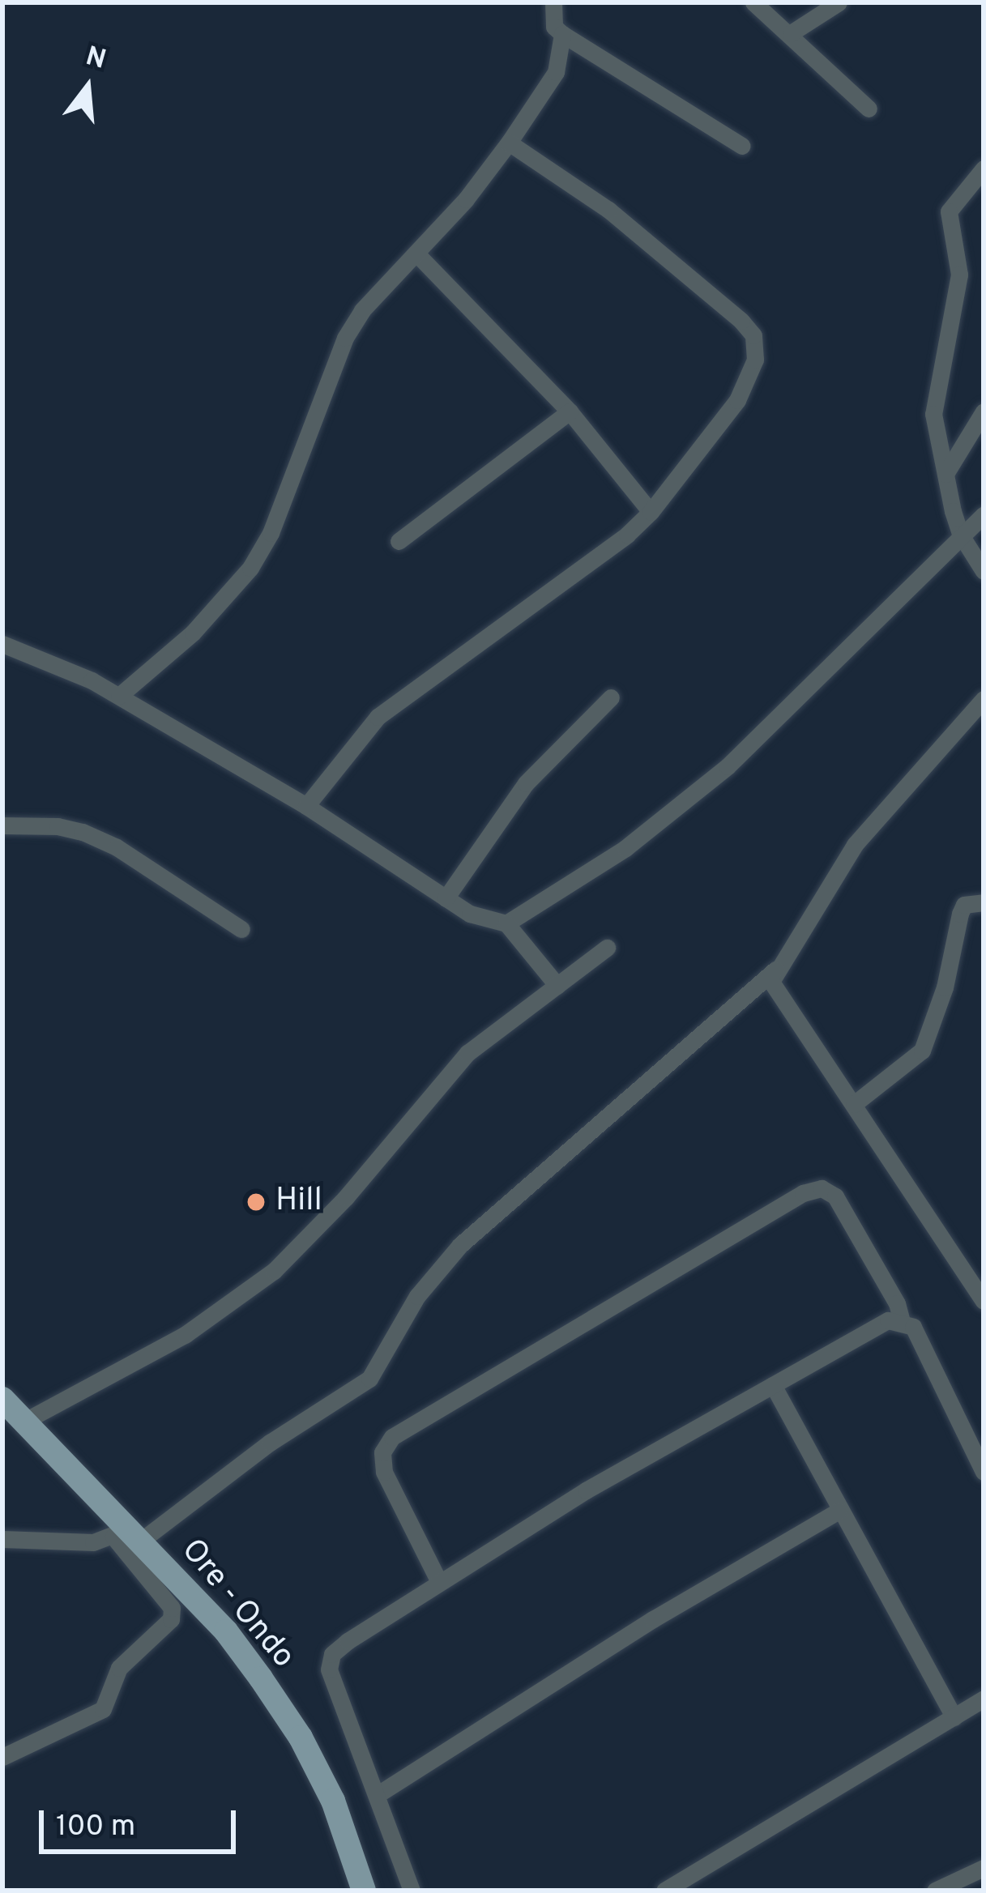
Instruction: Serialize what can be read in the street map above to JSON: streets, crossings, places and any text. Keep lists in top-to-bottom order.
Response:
{
  "streets": {
    "main road": ["Ore - Ondo"]
  },
  "places": ["Hill"],
  "scale_bar": "100 m",
  "north": "top"
}
